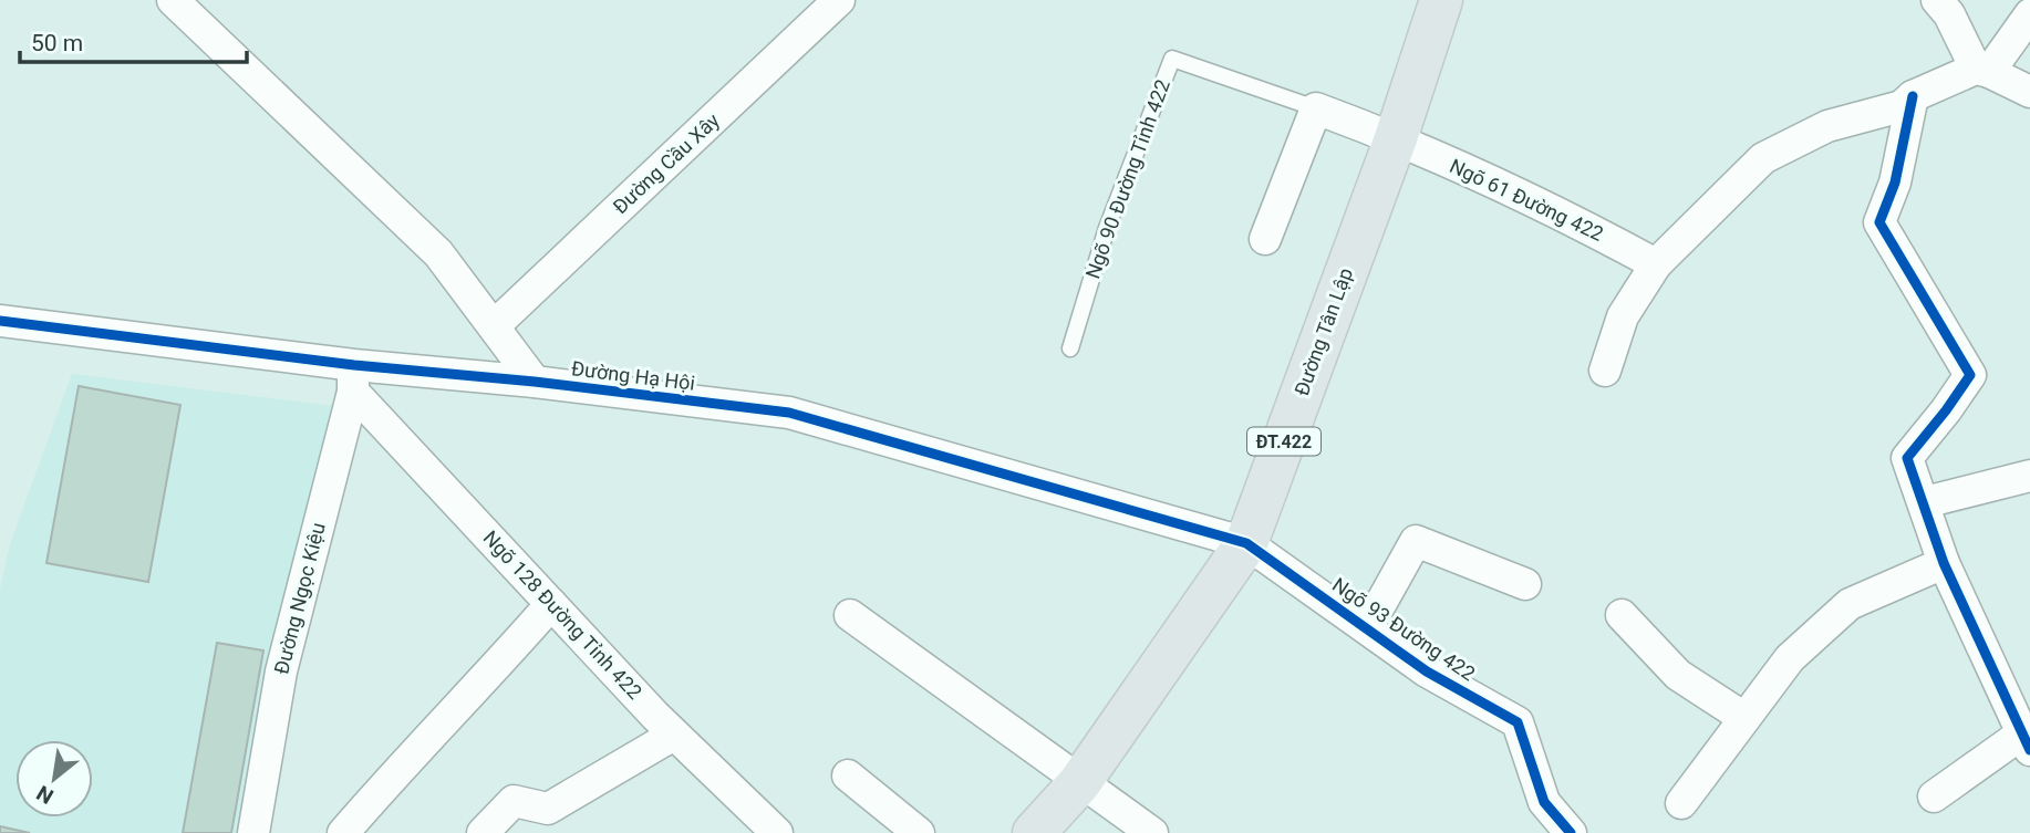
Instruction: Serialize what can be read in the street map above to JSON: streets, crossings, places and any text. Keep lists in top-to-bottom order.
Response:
{
  "streets": {
    "main road": ["Đường Tân Lập", "ĐT.422"],
    "street": [
      "Đường Cầu Xây",
      "Ngõ 90 Đường Tỉnh 422",
      "Ngõ 61 Đường 422",
      "Đường Hạ Hội",
      "Đường Ngọc Kiệu",
      "Ngõ 128 Đường Tỉnh 422",
      "Ngõ 93 Đường 422"
    ]
  },
  "crossings": [
    ["Ngõ 90 Đường Tỉnh 422", "Ngõ 61 Đường 422"],
    ["Ngõ 90 Đường Tỉnh 422", "Đường Tân Lập"],
    ["Ngõ 61 Đường 422", "Đường Tân Lập"],
    ["Đường Tân Lập", "Đường Hạ Hội"],
    ["Đường Tân Lập", "Ngõ 93 Đường 422"],
    ["Đường Hạ Hội", "Đường Ngọc Kiệu"],
    ["Đường Hạ Hội", "Ngõ 128 Đường Tỉnh 422"],
    ["Đường Hạ Hội", "Ngõ 93 Đường 422"],
    ["Đường Ngọc Kiệu", "Ngõ 128 Đường Tỉnh 422"]
  ],
  "scale_bar": "50 m",
  "north": "bottom left"
}
